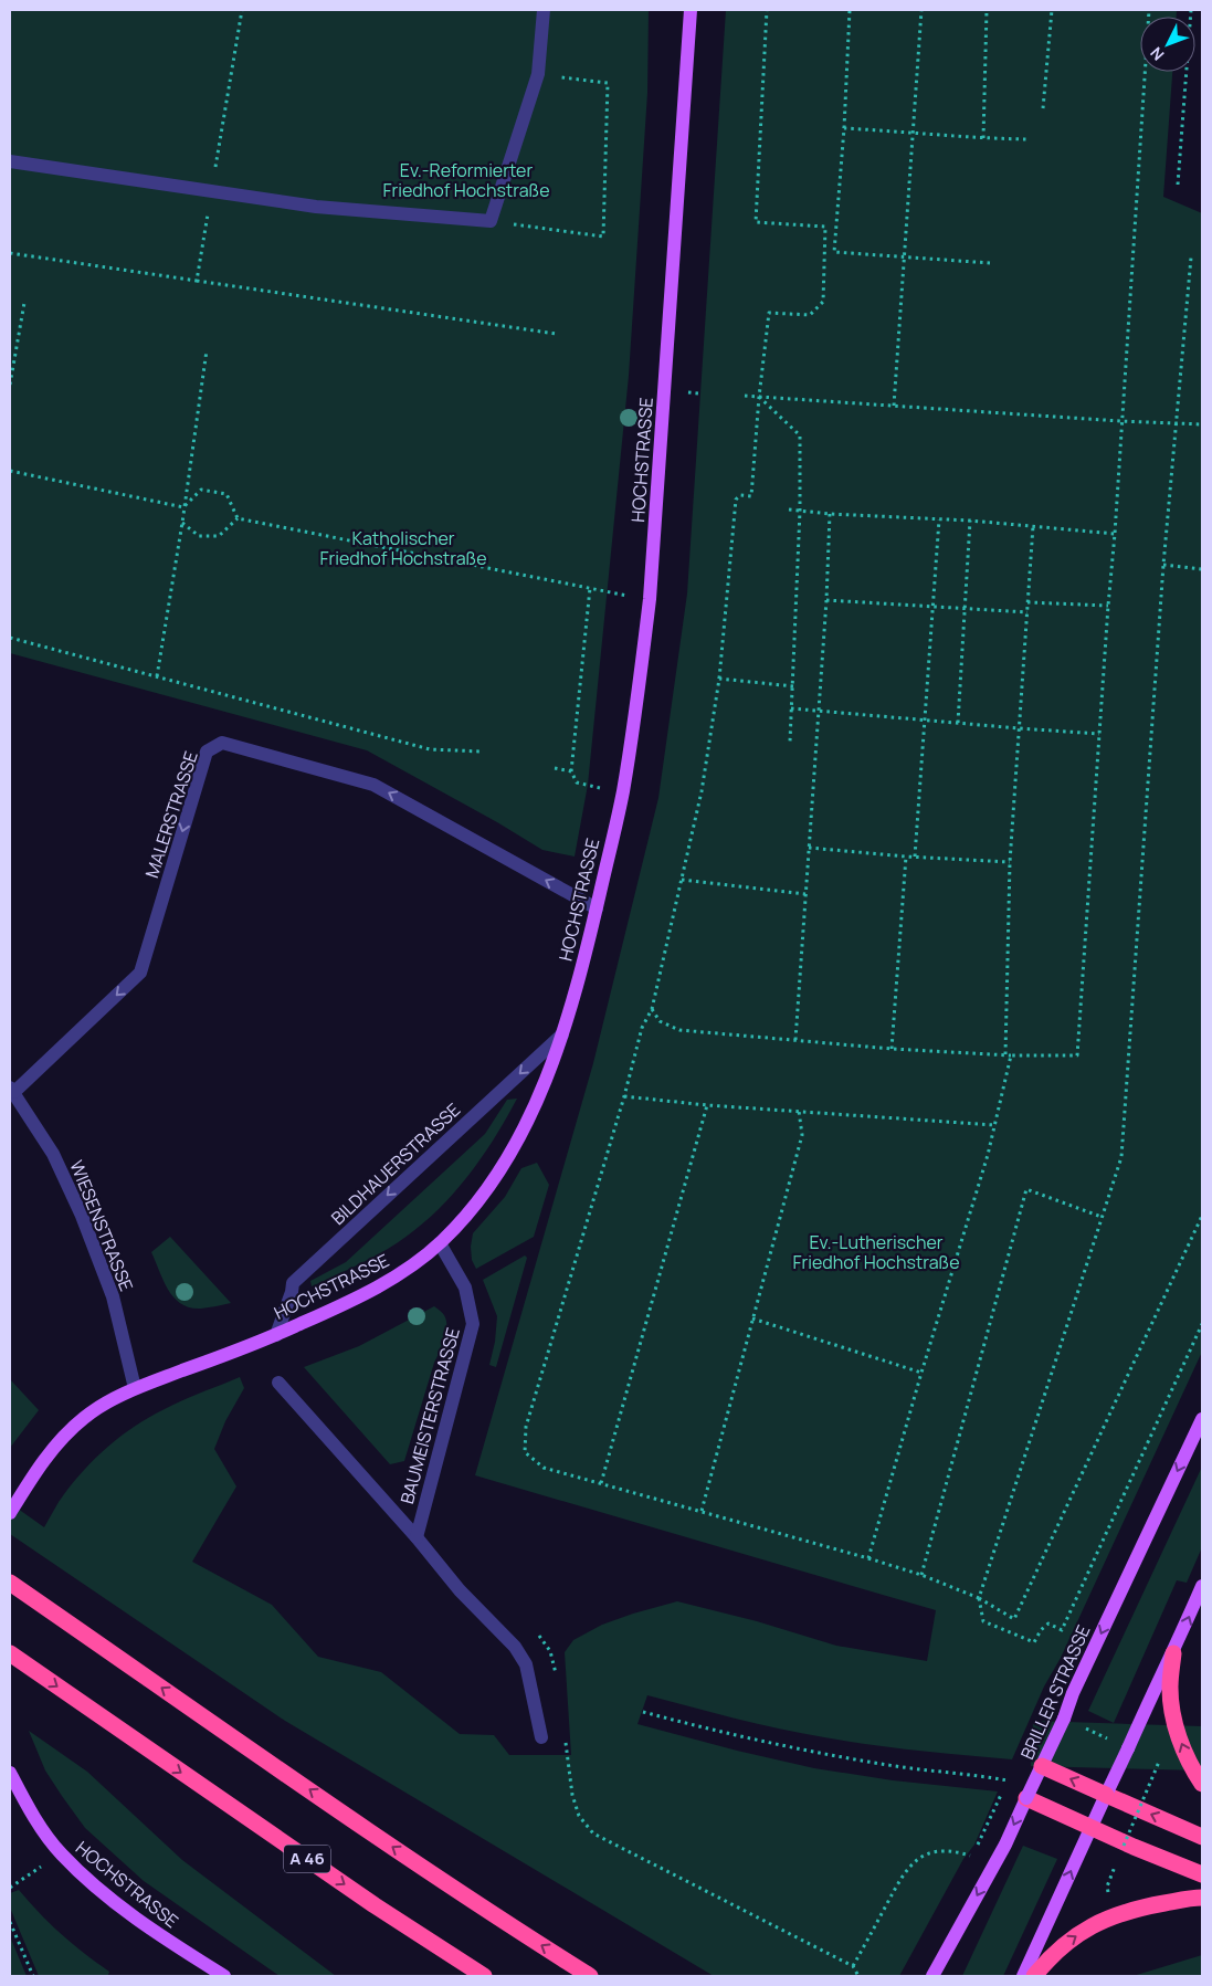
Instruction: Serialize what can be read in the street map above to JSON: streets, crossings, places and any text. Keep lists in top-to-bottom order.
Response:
{
  "streets": {
    "highway": ["A 46"],
    "main road": ["HOCHSTRASSE", "BRILLER STRASSE"],
    "street": [
      "MALERSTRASSE",
      "BILDHAUERSTRASSE",
      "WIESENSTRASSE",
      "BAUMEISTERSTRASSE"
    ]
  },
  "crossings": [
    ["HOCHSTRASSE", "MALERSTRASSE"],
    ["HOCHSTRASSE", "BILDHAUERSTRASSE"],
    ["HOCHSTRASSE", "WIESENSTRASSE"],
    ["HOCHSTRASSE", "BAUMEISTERSTRASSE"],
    ["MALERSTRASSE", "WIESENSTRASSE"]
  ],
  "one_way": ["BILDHAUERSTRASSE"],
  "parks": ["Ev.-Reformierter Friedhof Hochstraße", "Katholischer Friedhof Hochstraße", "Ev.-Lutherischer Friedhof Hochstraße"],
  "north": "bottom left"
}
